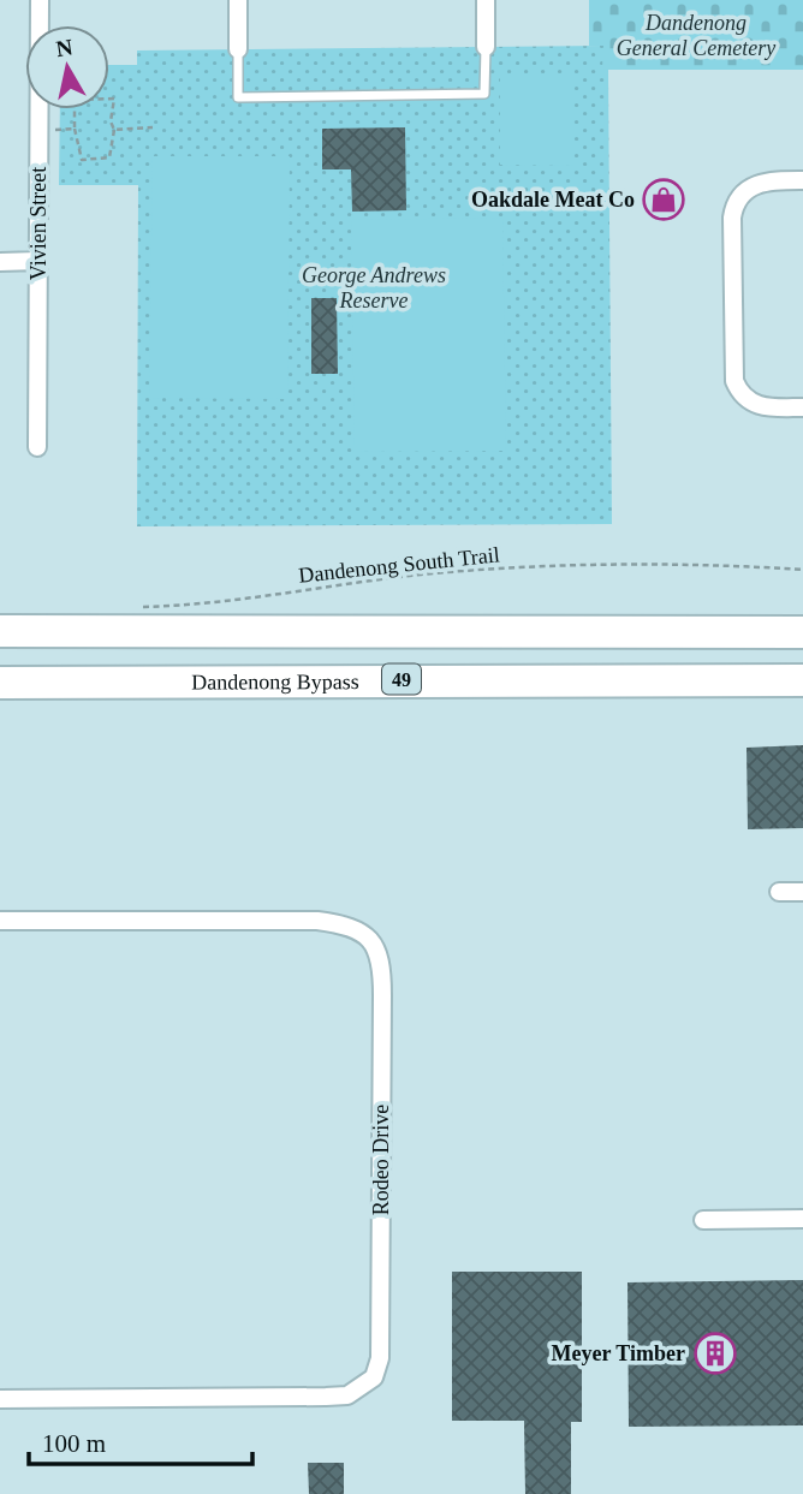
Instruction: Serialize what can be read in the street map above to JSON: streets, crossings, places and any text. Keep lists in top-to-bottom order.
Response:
{
  "streets": {
    "highway": ["49", "Dandenong Bypass"],
    "street": ["Vivien Street", "Rodeo Drive"],
    "path": ["Dandenong South Trail"]
  },
  "parks": ["Dandenong General Cemetery", "George Andrews Reserve"],
  "places": {
    "shop": ["Oakdale Meat Co"],
    "building": ["Meyer Timber"]
  },
  "scale_bar": "100 m",
  "north": "top"
}
